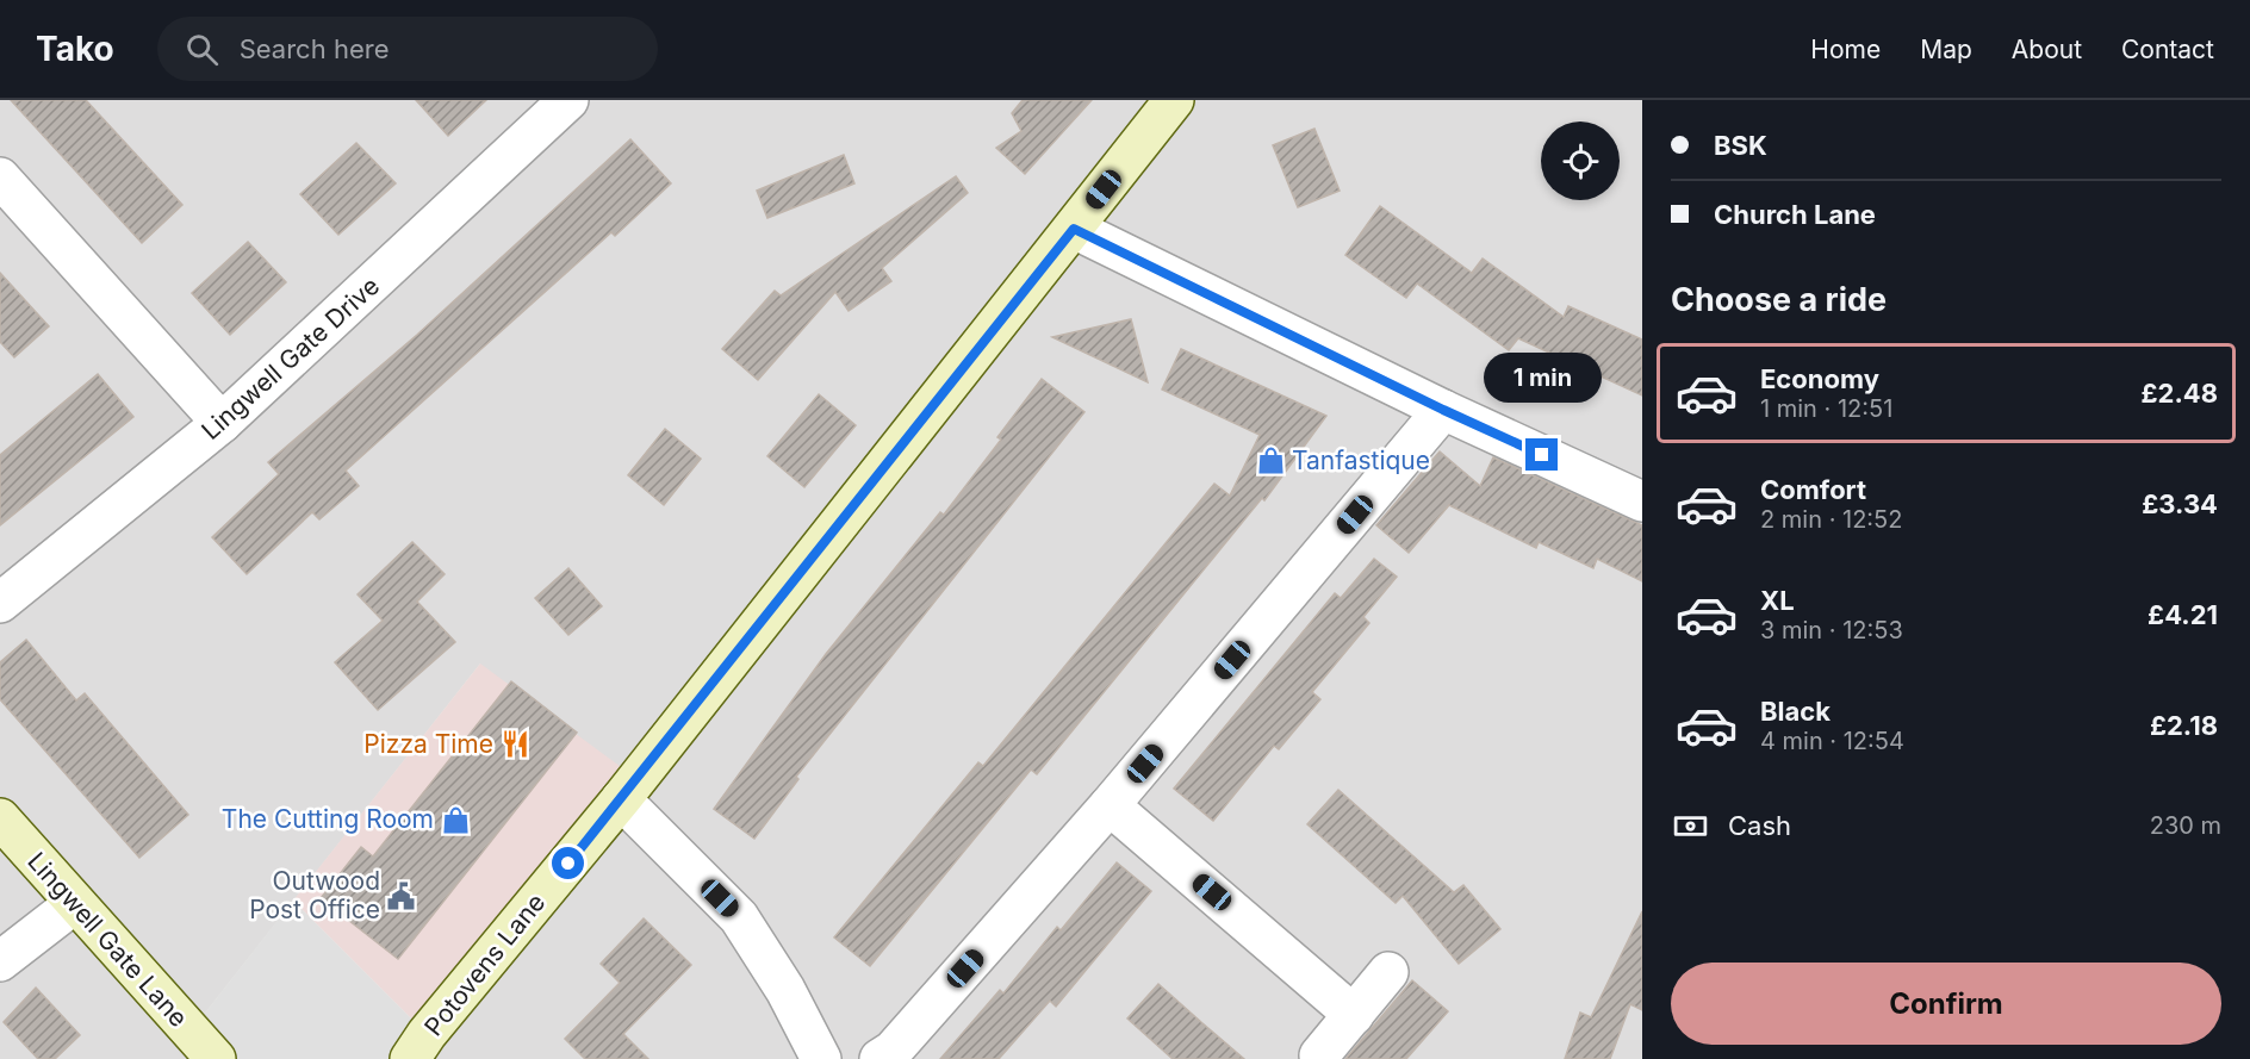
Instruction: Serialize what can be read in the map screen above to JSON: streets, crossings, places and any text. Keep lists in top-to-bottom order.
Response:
{
  "streets": {
    "street": ["Lingwell Gate Drive", "Lingwell Gate Lane", "Potovens Lane"]
  },
  "places": {
    "shop": ["Tanfastique", "The Cutting Room"],
    "restaurant": ["Pizza Time"],
    "public building": ["Outwood Post Office"]
  },
  "page": {
    "header": "Tako",
    "search": "Search here",
    "nav": [
      "Home",
      "Map",
      "About",
      "Contact"
    ],
    "banner": ["BSK", "Church Lane"],
    "heading": "Choose a ride",
    "list": [
      {
        "name": "Economy",
        "note": "1 min · 12:51",
        "value": "£2.48"
      },
      {
        "name": "Comfort",
        "note": "2 min · 12:52",
        "value": "£3.34"
      },
      {
        "name": "XL",
        "note": "3 min · 12:53",
        "value": "£4.21"
      },
      {
        "name": "Black",
        "note": "4 min · 12:54",
        "value": "£2.18"
      }
    ],
    "bubble": "1 min",
    "pay": ["Cash", "230 m"],
    "buttons": "Confirm"
  }
}
